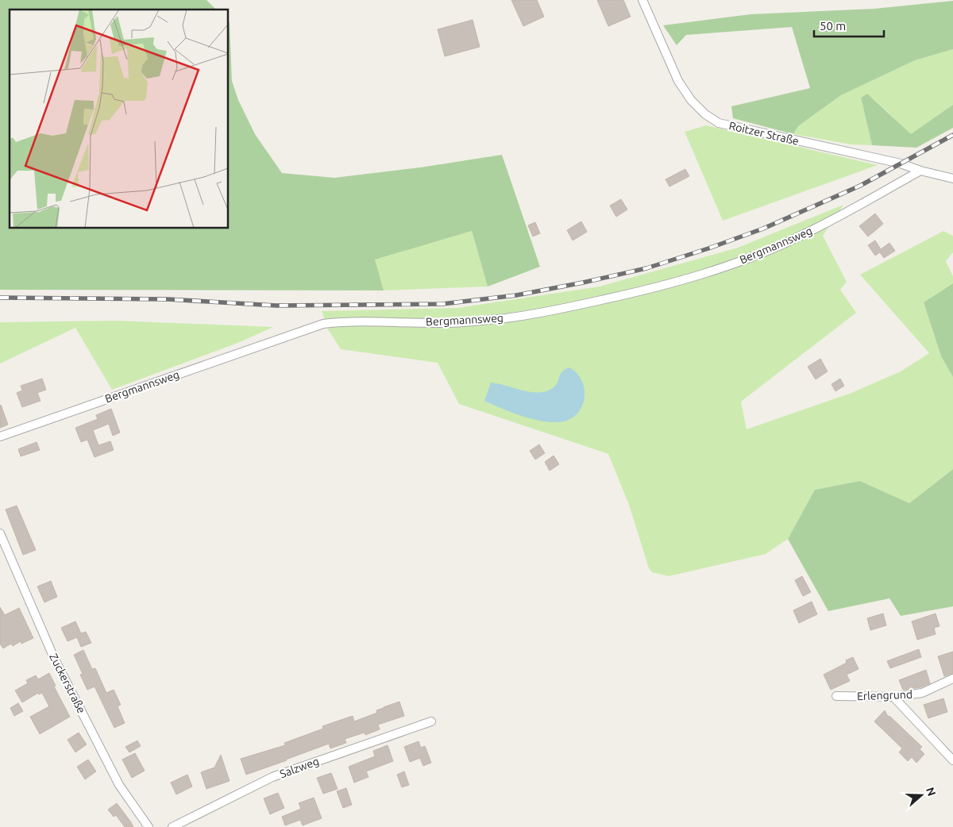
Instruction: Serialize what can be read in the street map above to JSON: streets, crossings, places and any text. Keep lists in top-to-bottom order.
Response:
{
  "streets": {
    "street": [
      "Roitzer Straße",
      "Bergmannsweg",
      "Zuckerstraße",
      "Erlengrund",
      "Salzweg"
    ]
  },
  "crossings": [
    ["Roitzer Straße", "Bergmannsweg"]
  ],
  "scale_bar": "50 m",
  "north": "right"
}
